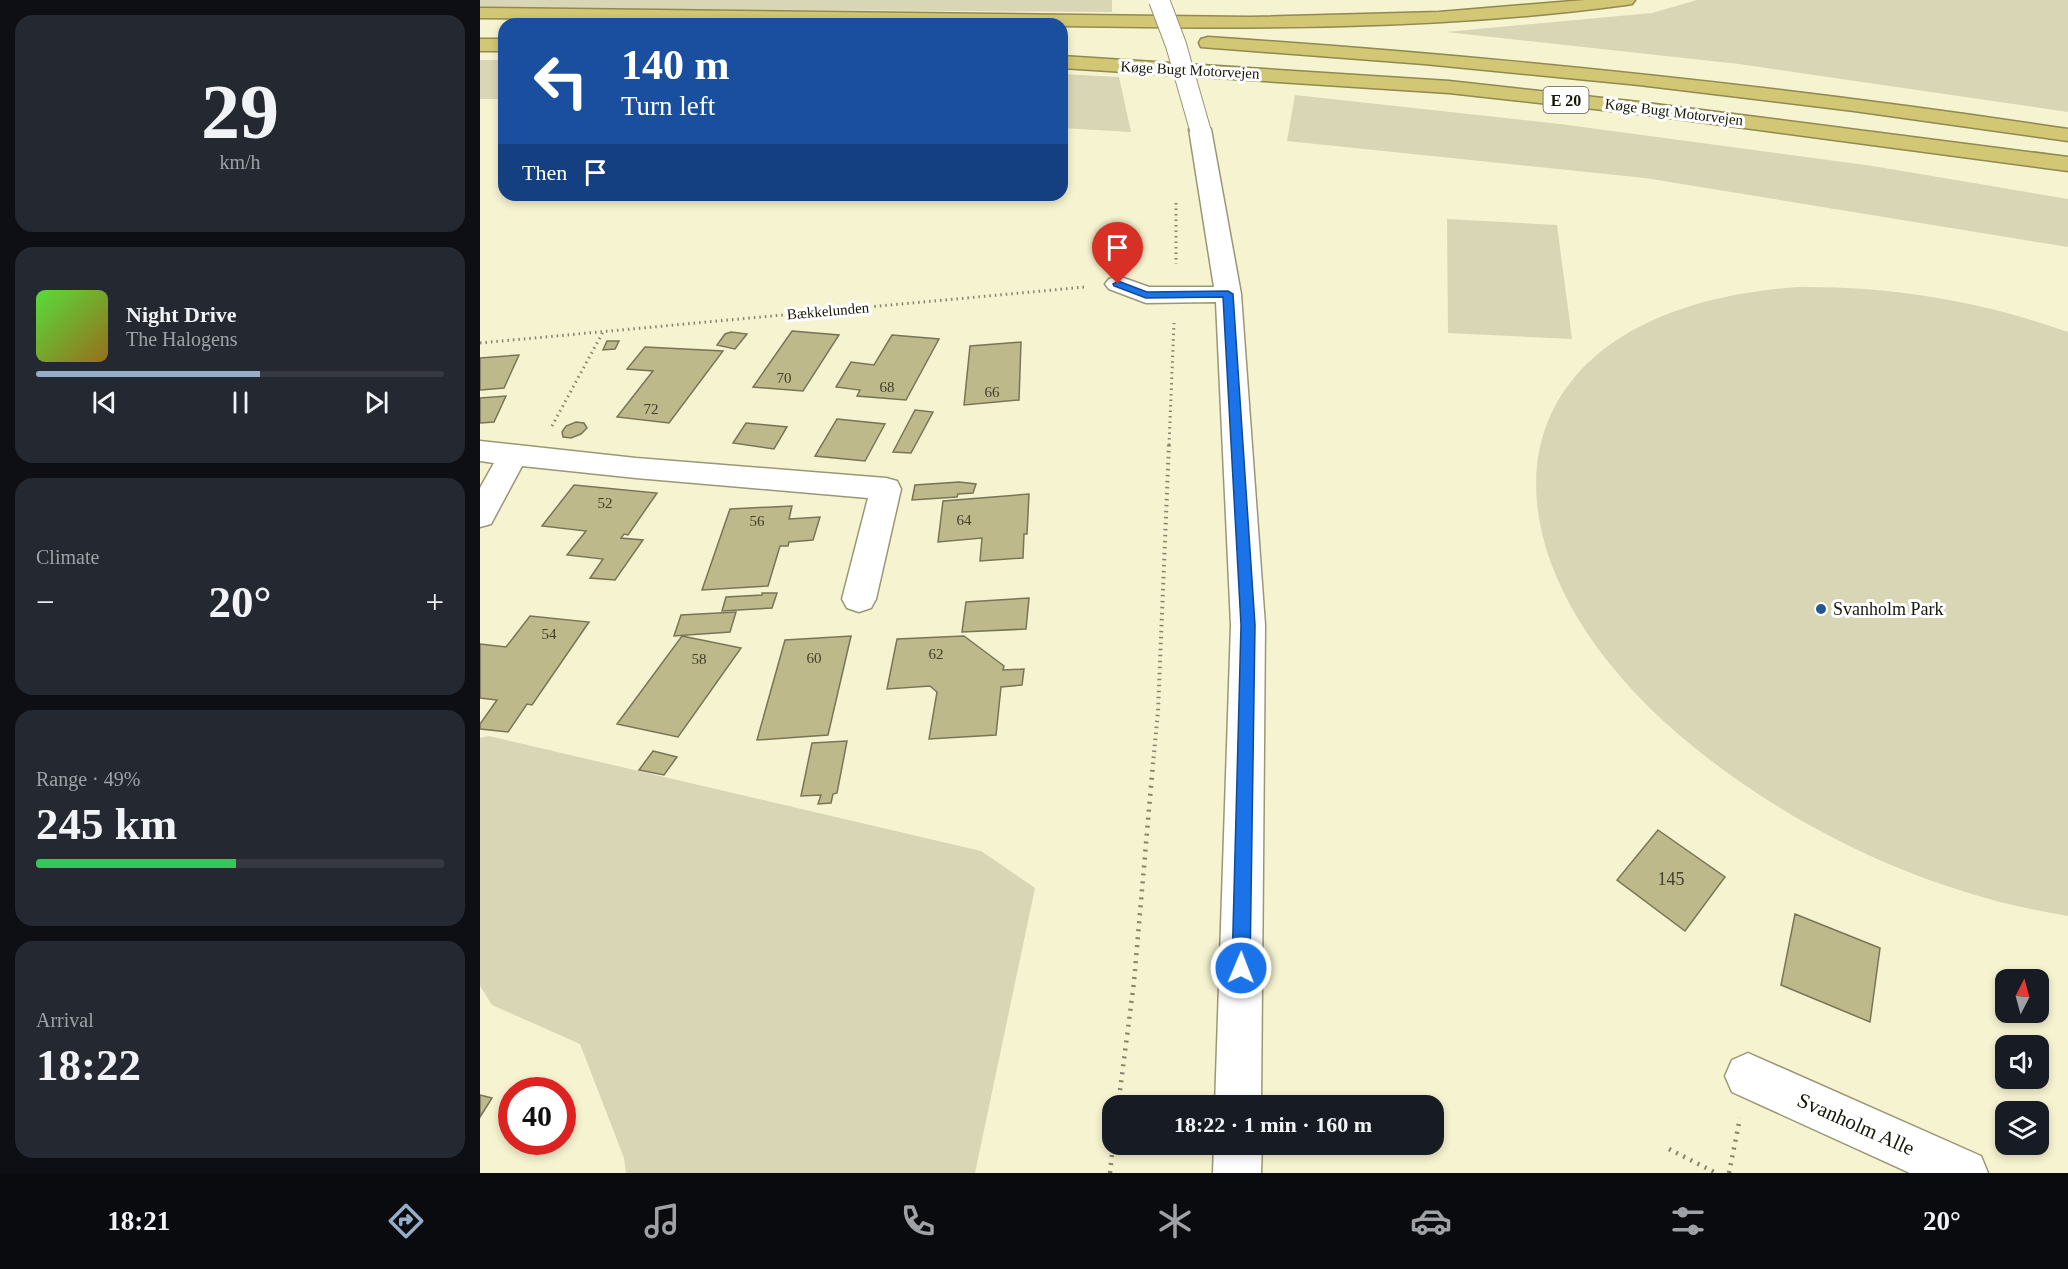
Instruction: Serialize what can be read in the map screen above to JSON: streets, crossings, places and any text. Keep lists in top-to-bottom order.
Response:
{
  "streets": {
    "highway": ["Køge Bugt Motorvejen", "E 20"],
    "street": ["Svanholm Alle"],
    "path": ["Bækkelunden"]
  },
  "places": ["Svanholm Park"],
  "house_numbers": [
    "70",
    "68",
    "66",
    "72",
    "52",
    "64",
    "56",
    "54",
    "62",
    "60",
    "58",
    "145"
  ],
  "north": "top",
  "page": {
    "tile": [
      ["29", "km/h"],
      "Climate",
      ["Range · 49%", "245 km"],
      ["Arrival", "18:22"]
    ],
    "turn": ["140 m", "Turn left"],
    "then": "Then",
    "song": ["Night Drive", "The Halogens"],
    "heat": ["−", "20°", "+"],
    "limit": "40",
    "trip": "18:22 · 1 min · 160 m",
    "tabs": ["18:21", "20°"]
  }
}
